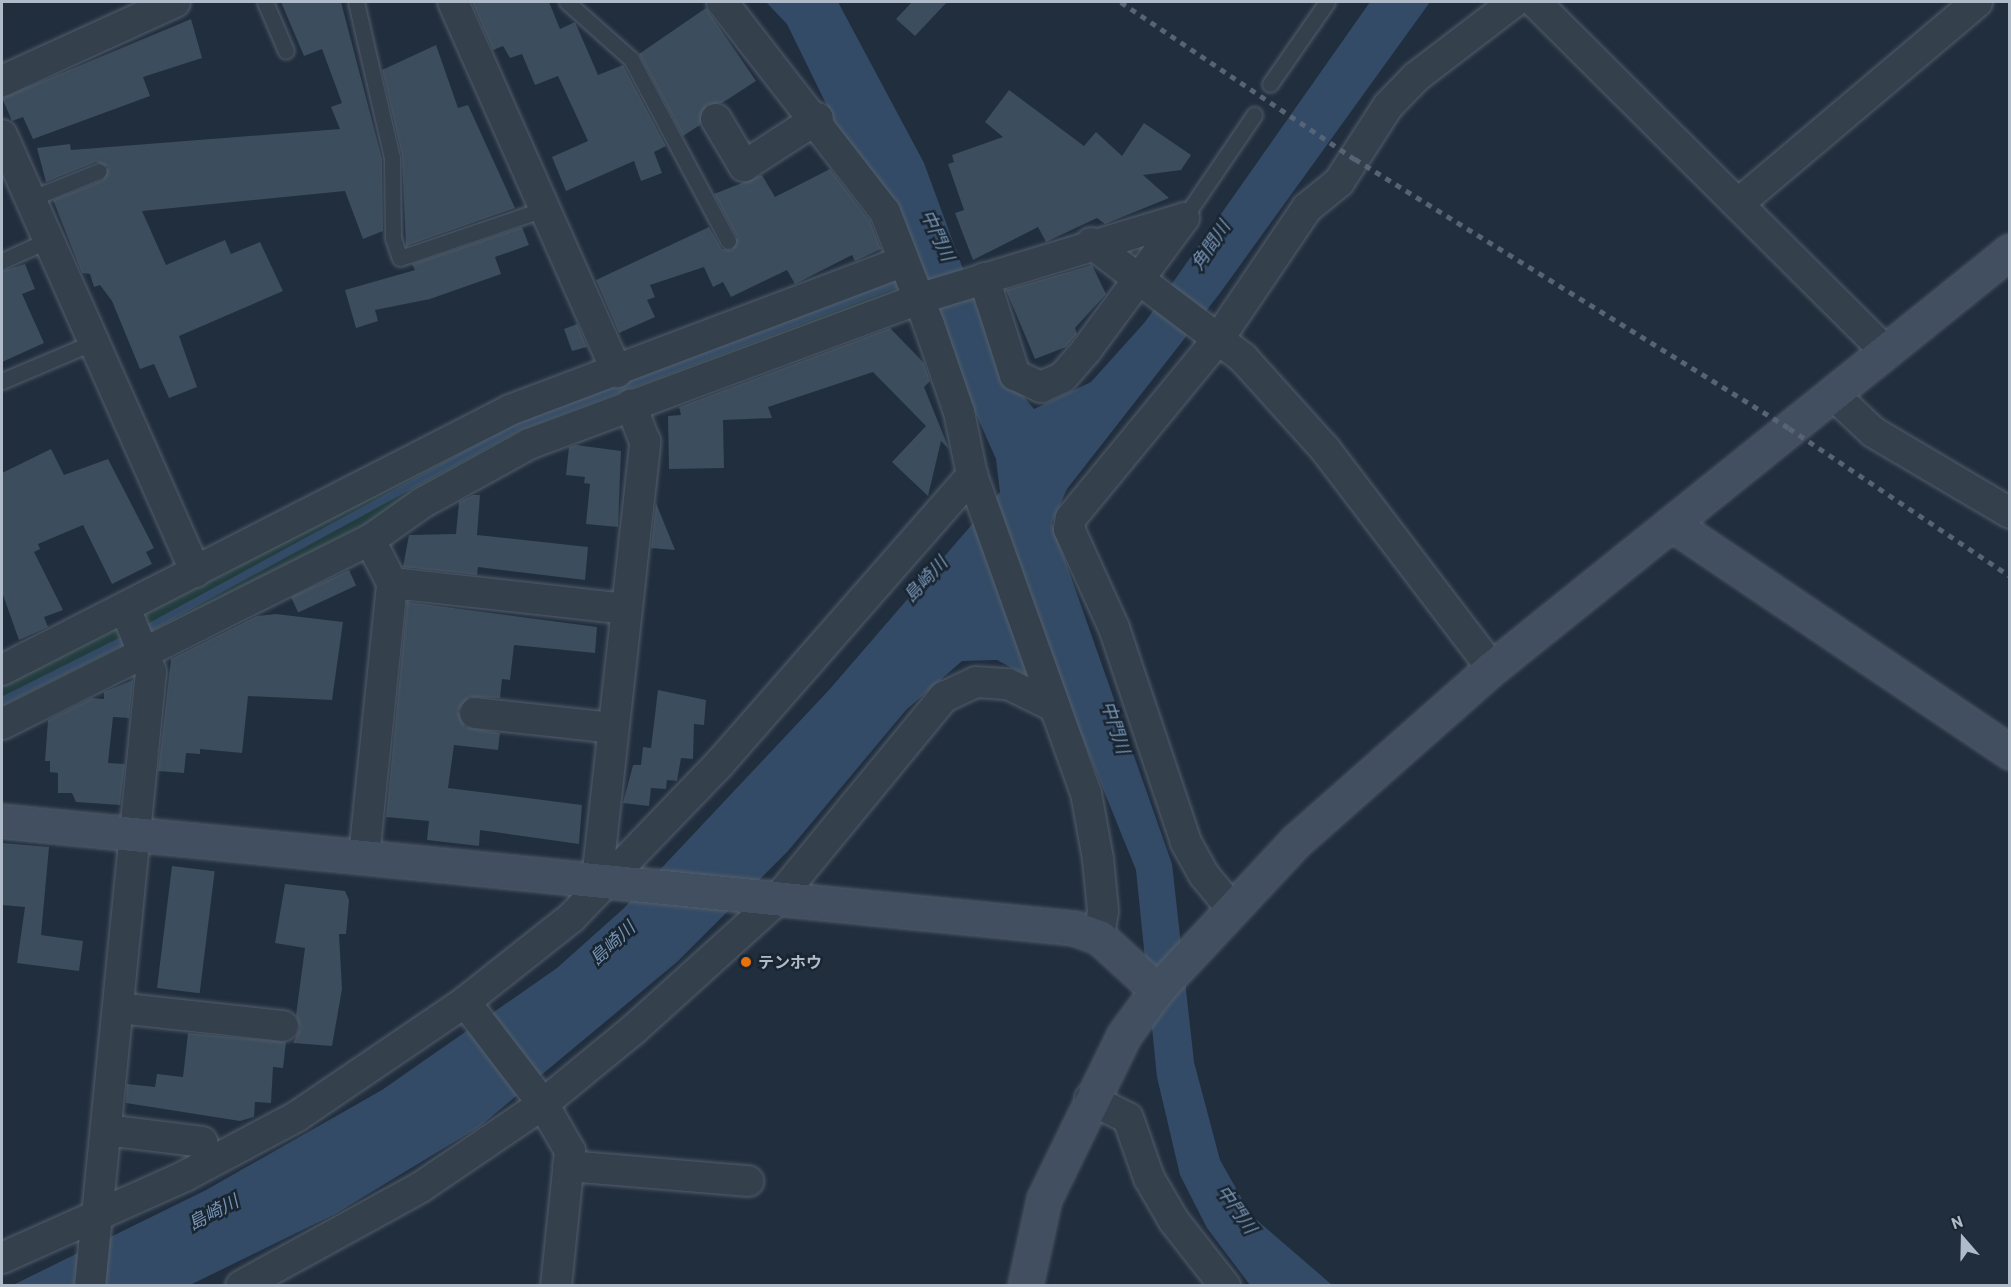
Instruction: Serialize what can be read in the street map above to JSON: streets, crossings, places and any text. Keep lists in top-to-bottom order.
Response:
{
  "water": ["中門川", "角間川", "島崎川"],
  "places": ["テンホウ"],
  "north": "top"
}
